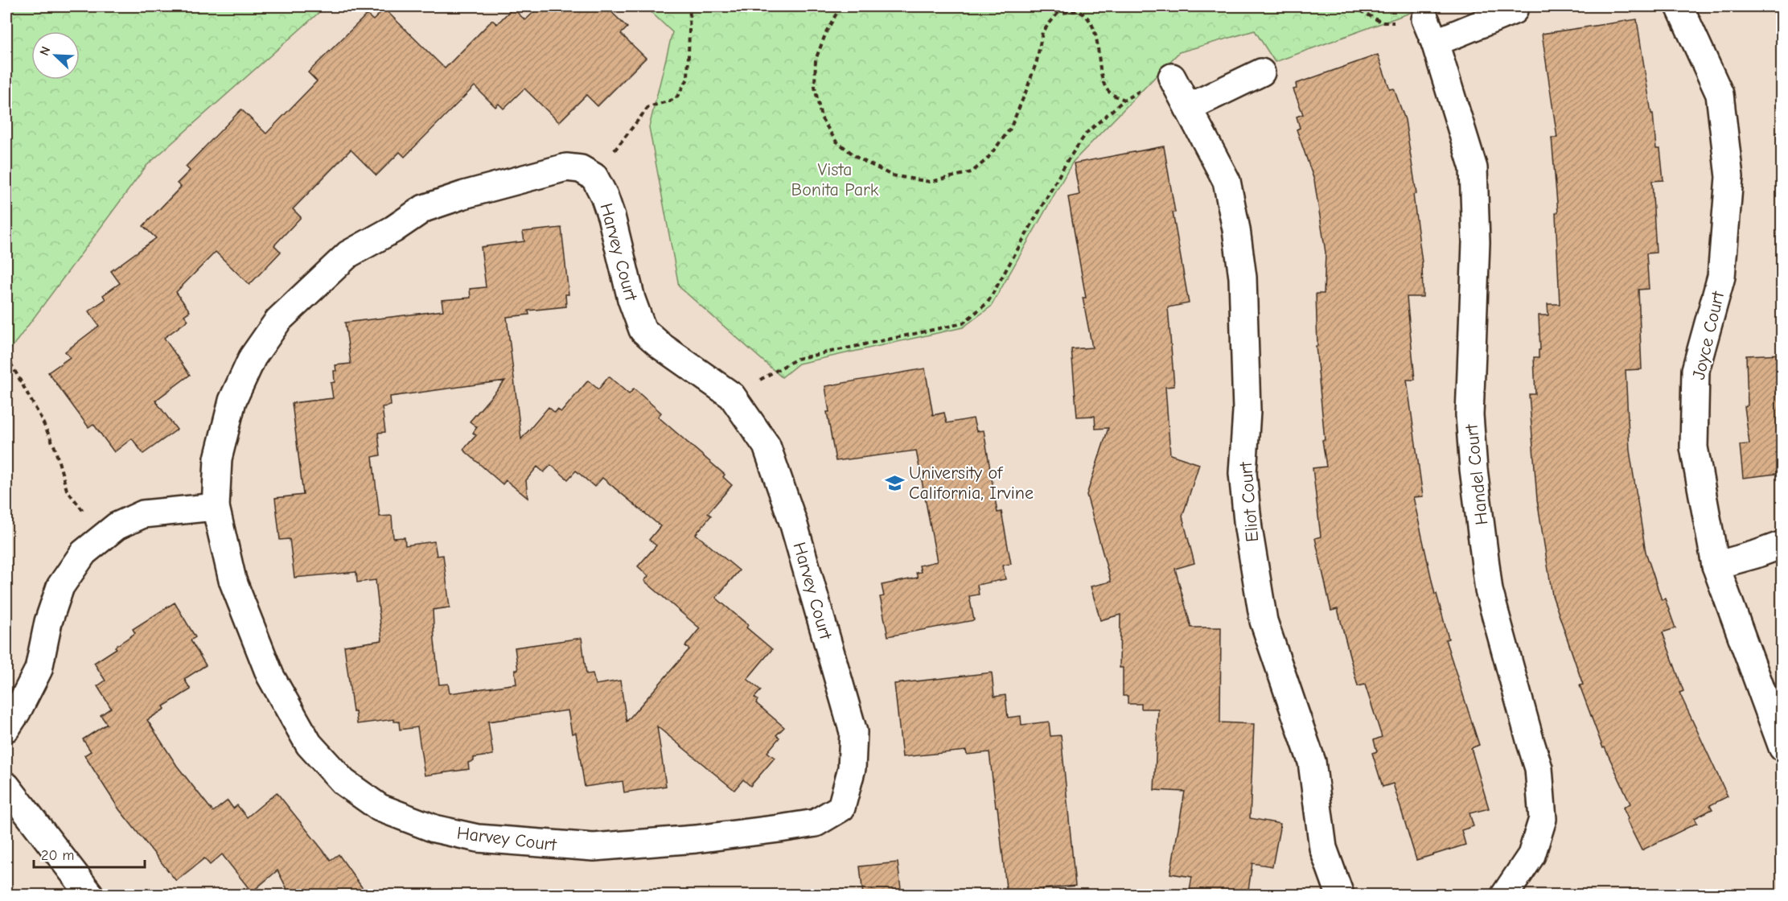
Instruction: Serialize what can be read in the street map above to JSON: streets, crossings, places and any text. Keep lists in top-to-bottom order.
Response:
{
  "streets": {
    "street": [
      "Harvey Court",
      "Joyce Court",
      "Handel Court",
      "Eliot Court"
    ]
  },
  "parks": ["Vista Bonita Park"],
  "places": {
    "school or university": ["University of California, Irvine"]
  },
  "scale_bar": "20 m",
  "north": "top left"
}
